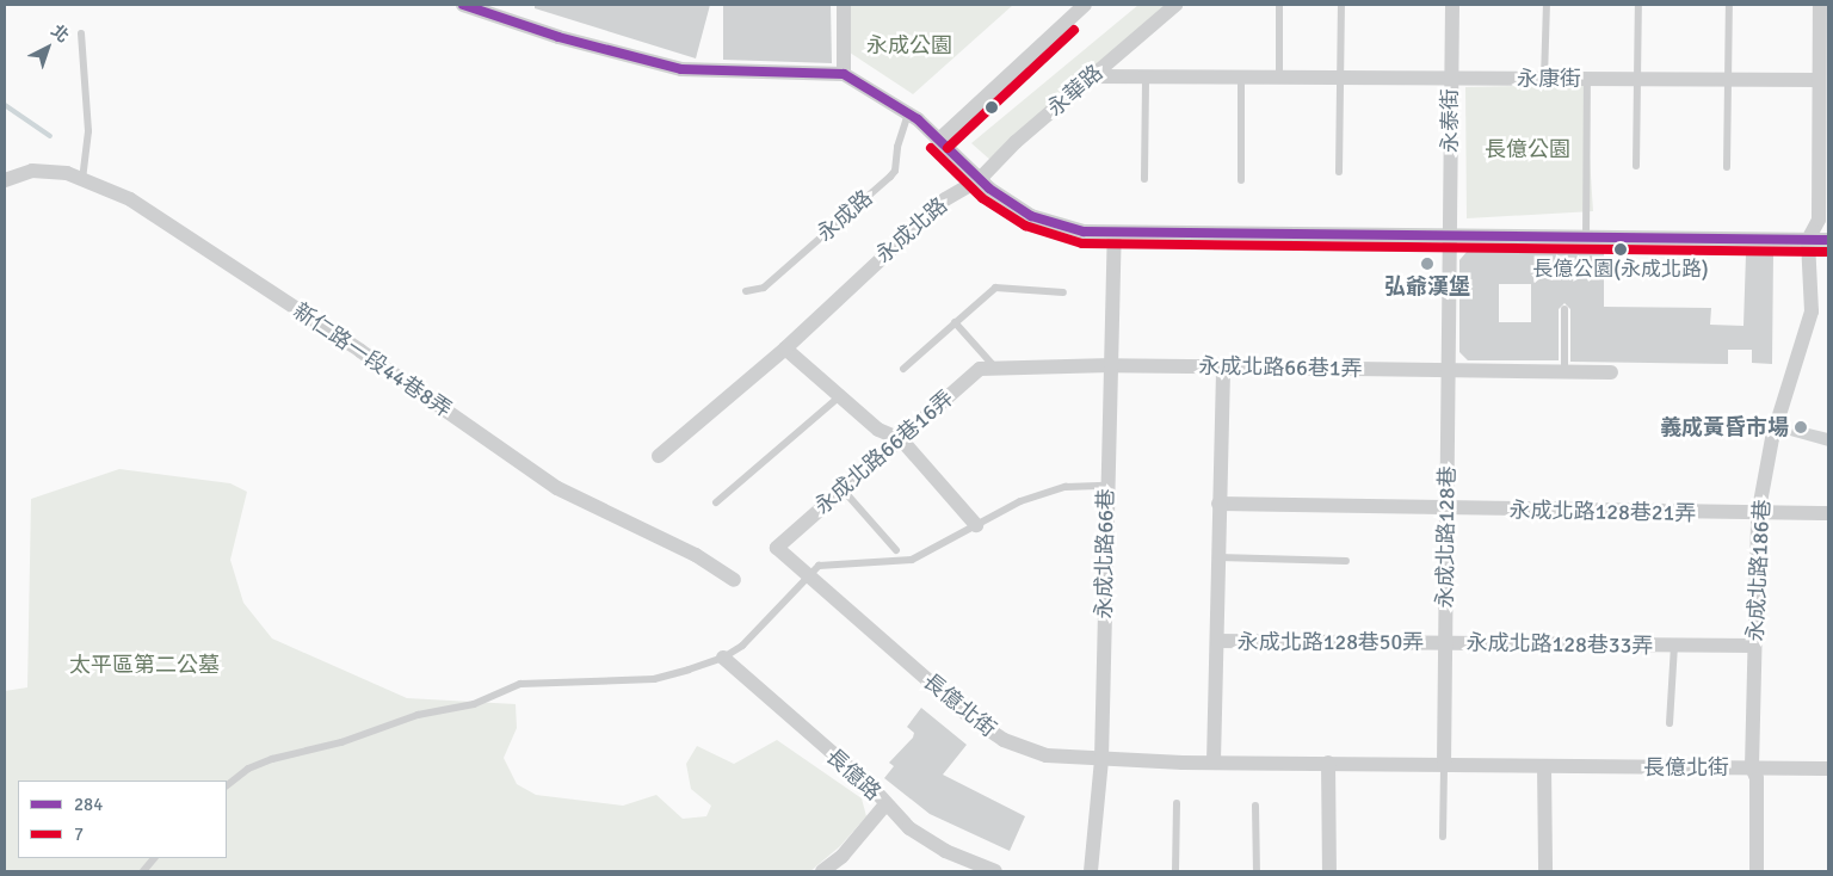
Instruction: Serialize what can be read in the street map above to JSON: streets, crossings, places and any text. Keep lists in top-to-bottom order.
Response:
{
  "streets": {
    "street": [
      "永康街",
      "永華路",
      "永泰街",
      "永成北路",
      "新仁路一段44巷8弄",
      "永成北路66巷1弄",
      "永成北路66巷16弄",
      "永成北路128巷21弄",
      "永成北路128巷",
      "永成北路66巷",
      "永成北路186巷",
      "永成北路128巷50弄",
      "永成北路128巷33弄",
      "長億北街",
      "長億路"
    ],
    "lane": ["永成路"]
  },
  "crossings": [
    ["永康街", "永華路"],
    ["永康街", "永泰街"],
    ["永華路", "永成北路"],
    ["永泰街", "永成北路128巷"],
    ["永成北路66巷1弄", "永成北路66巷16弄"],
    ["永成北路66巷1弄", "永成北路128巷"],
    ["永成北路66巷1弄", "永成北路66巷"],
    ["永成北路66巷16弄", "永成北路66巷"],
    ["永成北路66巷16弄", "長億北街"],
    ["永成北路128巷21弄", "永成北路128巷"],
    ["永成北路128巷21弄", "永成北路186巷"],
    ["永成北路128巷", "永成北路128巷50弄"],
    ["永成北路128巷", "永成北路128巷33弄"],
    ["永成北路128巷", "長億北街"],
    ["永成北路66巷", "長億北街"],
    ["永成北路186巷", "永成北路128巷33弄"],
    ["永成北路186巷", "長億北街"],
    ["永成北路128巷50弄", "永成北路128巷33弄"]
  ],
  "parks": ["永成公園", "長億公園", "太平區第二公墓"],
  "places": ["長億公園(永成北路)", "弘爺漢堡", "義成黃昏市場"],
  "lines": ["transit line 284", "transit line 7"],
  "legend": ["284", "7"],
  "north": "top right"
}
